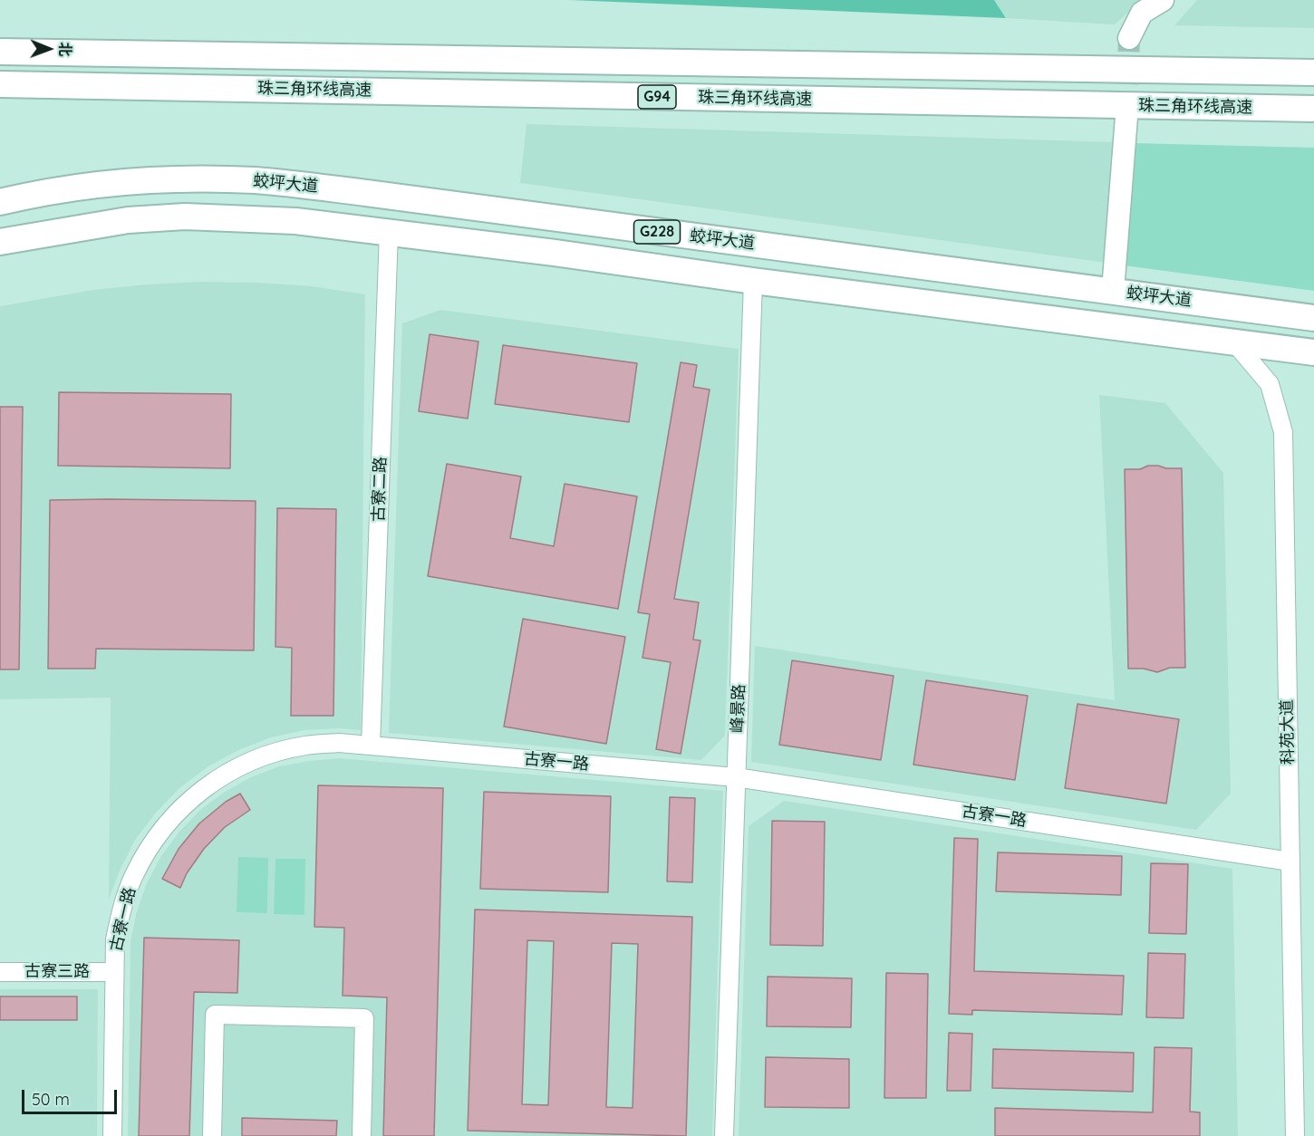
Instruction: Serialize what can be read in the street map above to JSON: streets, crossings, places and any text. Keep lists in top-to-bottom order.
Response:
{
  "streets": {
    "highway": [
      "珠三角环线高速",
      "G94",
      "蛟坪大道",
      "G228"
    ],
    "street": [
      "古寮二路",
      "峰景路",
      "科苑大道",
      "古寮一路",
      "古寮三路"
    ]
  },
  "crossings": [
    ["G228", "古寮二路"],
    ["G228", "峰景路"],
    ["G228", "科苑大道"],
    ["古寮二路", "古寮一路"],
    ["峰景路", "古寮一路"],
    ["科苑大道", "古寮一路"],
    ["古寮一路", "古寮三路"]
  ],
  "scale_bar": "50 m",
  "north": "right"
}
